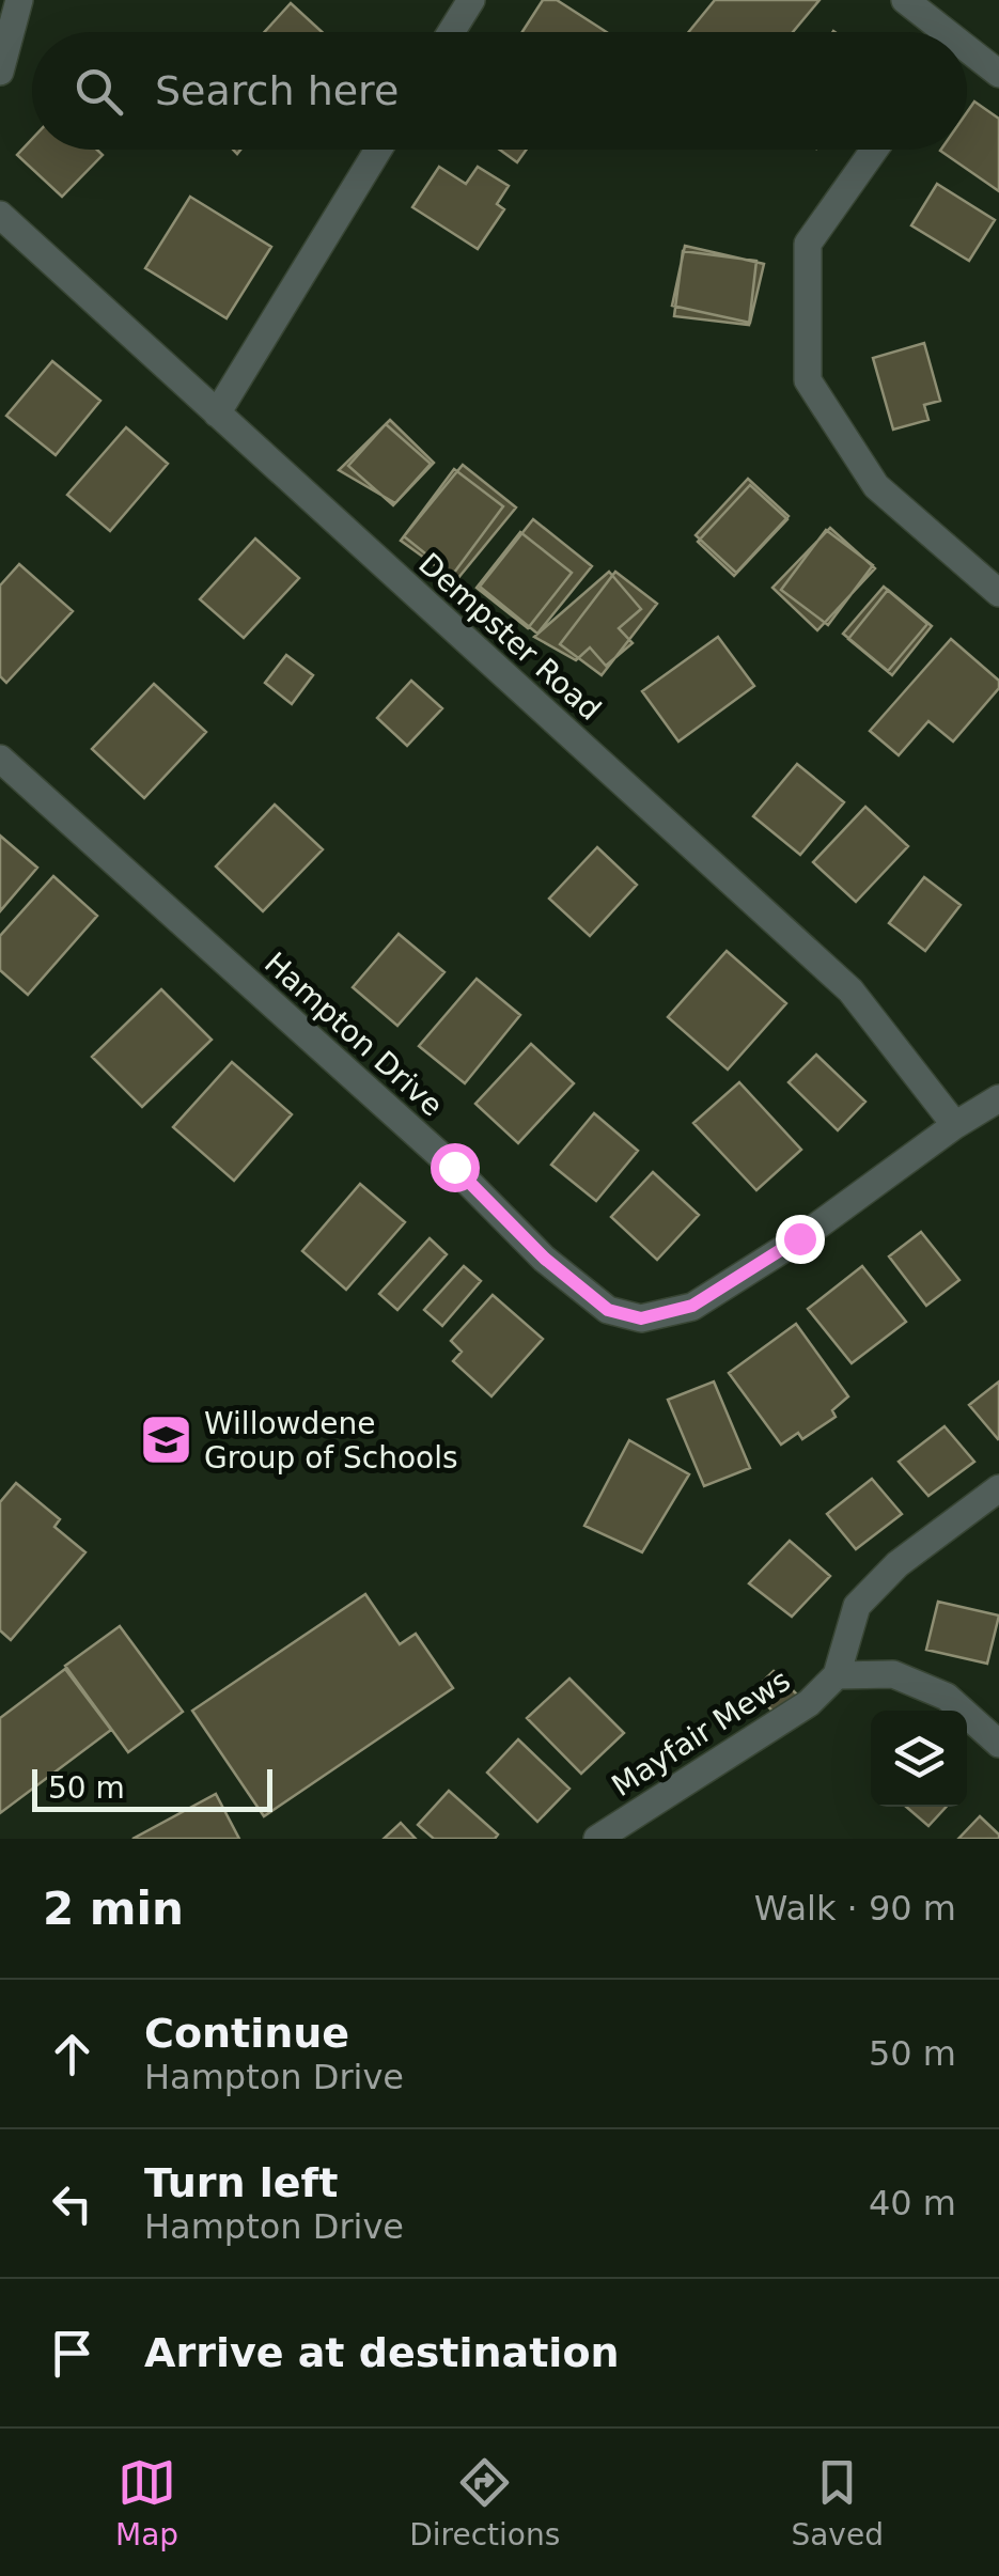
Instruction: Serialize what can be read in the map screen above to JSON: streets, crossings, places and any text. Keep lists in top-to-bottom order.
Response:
{
  "streets": {
    "street": ["Dempster Road", "Hampton Drive", "Mayfair Mews"]
  },
  "crossings": [
    ["Dempster Road", "Hampton Drive"]
  ],
  "places": {
    "school or university": ["Willowdene Group of Schools"]
  },
  "scale_bar": "50 m",
  "page": {
    "search": "Search here",
    "scale": "50 m",
    "heading": ["2 min", "Walk · 90 m"],
    "list": [
      ["Continue", "Hampton Drive", "50 m"],
      ["Turn left", "Hampton Drive", "40 m"],
      "Arrive at destination"
    ],
    "nav": ["Map", "Directions", "Saved"]
  }
}
